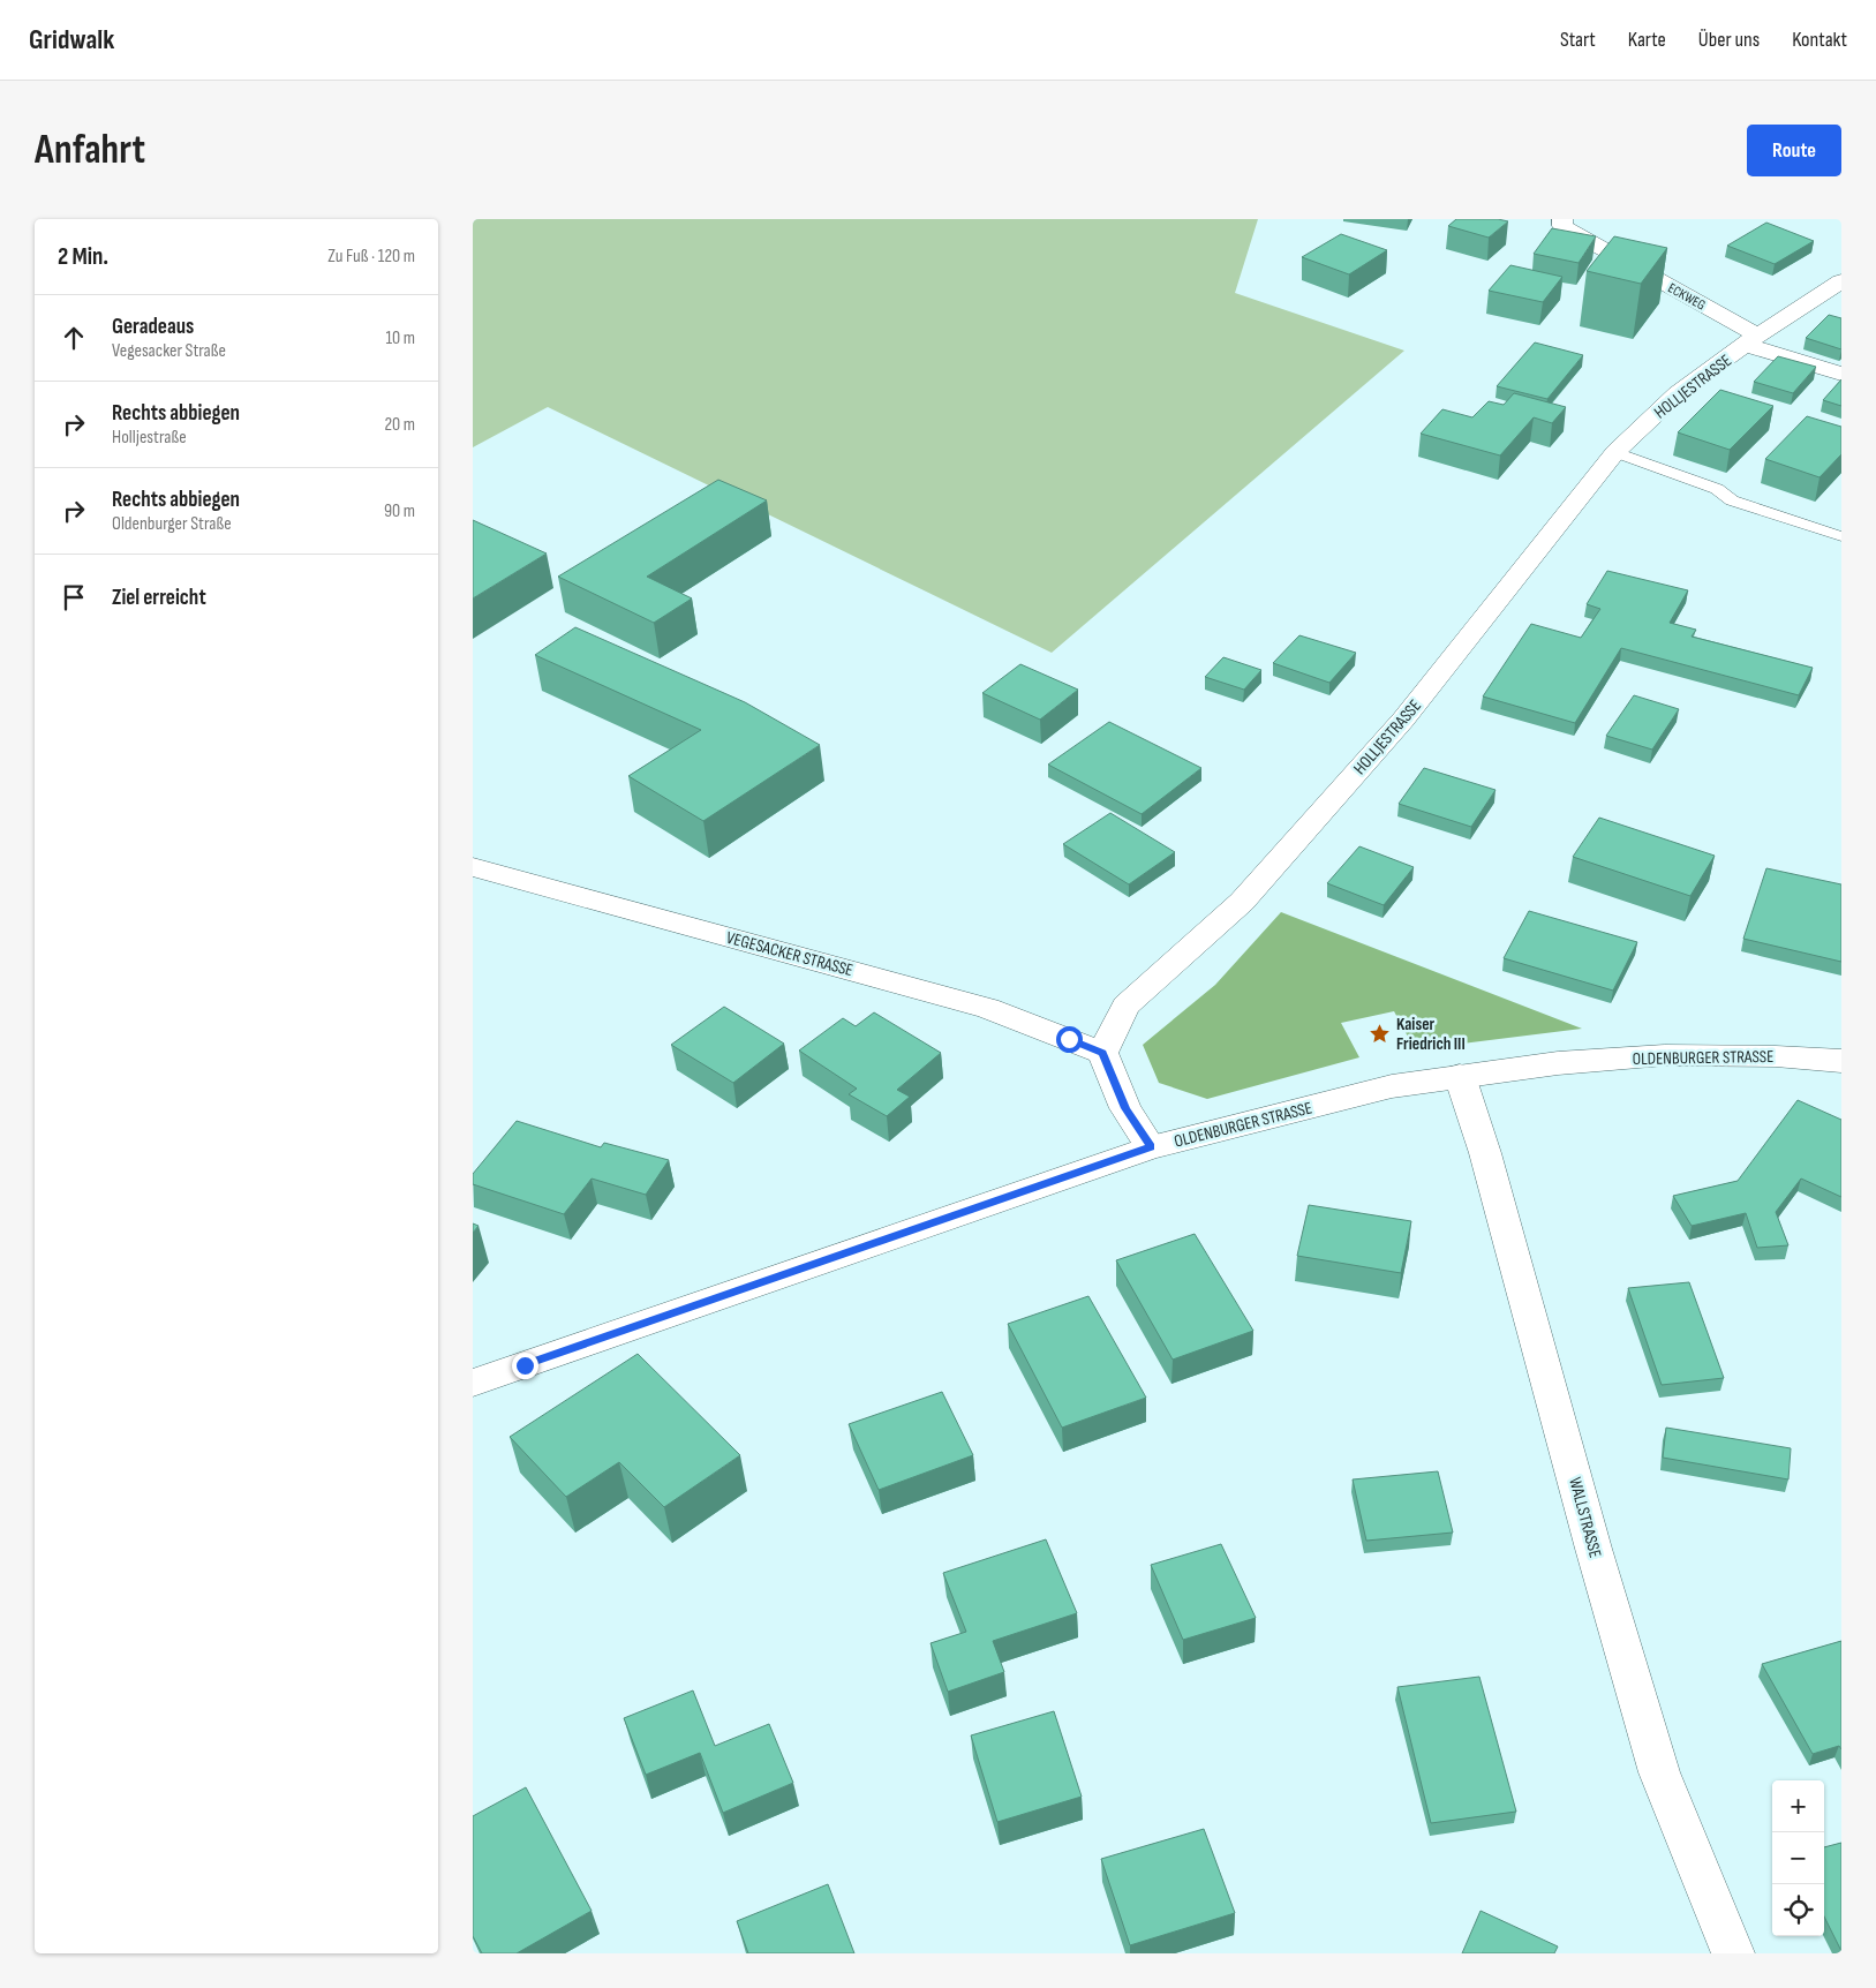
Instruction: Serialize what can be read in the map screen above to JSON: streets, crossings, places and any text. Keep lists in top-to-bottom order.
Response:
{
  "streets": {
    "street": [
      "ECKWEG",
      "HOLLJESTRASSE",
      "VEGESACKER STRASSE",
      "OLDENBURGER STRASSE",
      "WALLSTRASSE"
    ]
  },
  "crossings": [
    ["ECKWEG", "HOLLJESTRASSE"],
    ["HOLLJESTRASSE", "VEGESACKER STRASSE"],
    ["OLDENBURGER STRASSE", "WALLSTRASSE"]
  ],
  "places": {
    "place": ["Kaiser Friedrich III"]
  },
  "page": {
    "header": "Gridwalk",
    "nav": [
      "Start",
      "Karte",
      "Über uns",
      "Kontakt"
    ],
    "buttons": "Route",
    "title": "Anfahrt",
    "heading": ["2 Min.", "Zu Fuß · 120 m"],
    "list": [
      ["Geradeaus", "Vegesacker Straße", "10 m"],
      ["Rechts abbiegen", "Holljestraße", "20 m"],
      ["Rechts abbiegen", "Oldenburger Straße", "90 m"],
      "Ziel erreicht"
    ],
    "map_buttons": ["+", "−"]
  }
}
